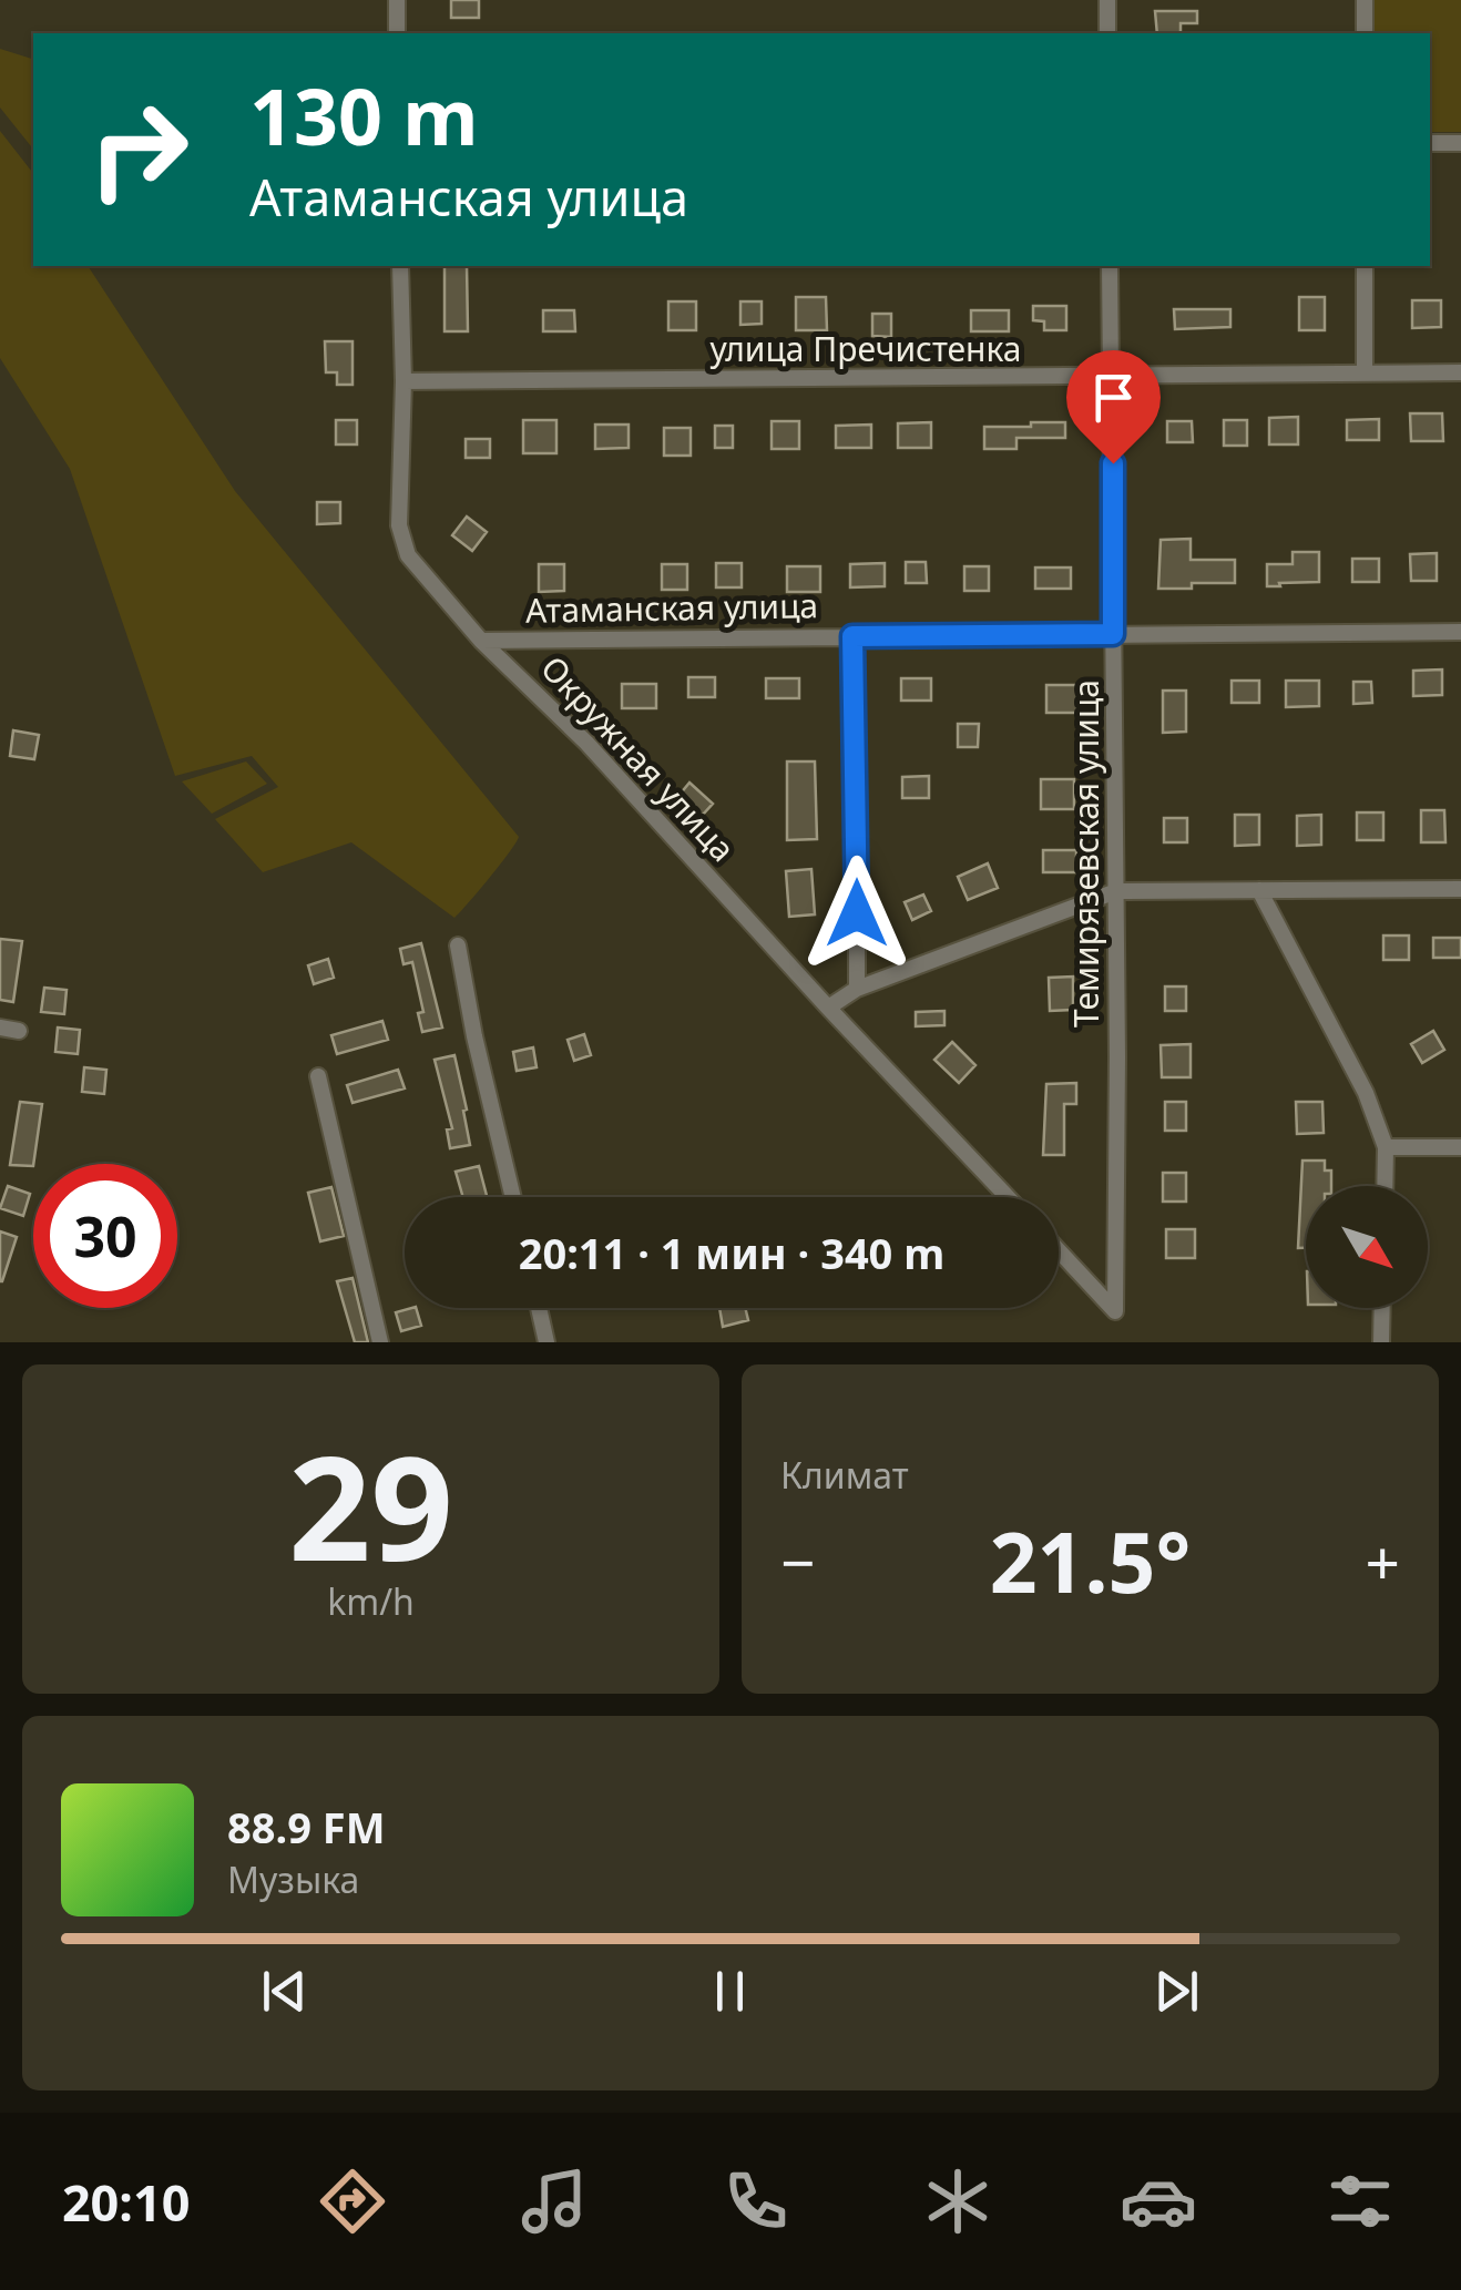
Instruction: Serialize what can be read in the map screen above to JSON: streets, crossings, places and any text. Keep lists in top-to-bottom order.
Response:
{
  "streets": {
    "street": [
      "улица Пречистенка",
      "Атаманская улица",
      "Окружная улица",
      "Темирязевская улица"
    ]
  },
  "crossings": [
    ["улица Пречистенка", "Окружная улица"],
    ["улица Пречистенка", "Темирязевская улица"],
    ["Атаманская улица", "Окружная улица"],
    ["Атаманская улица", "Темирязевская улица"]
  ],
  "north": "bottom right",
  "page": {
    "turn": ["130 m", "Атаманская улица"],
    "limit": "30",
    "trip": "20:11 · 1 мин · 340 m",
    "tile": [
      ["29", "km/h"],
      "Климат"
    ],
    "heat": ["−", "21.5°", "+"],
    "song": ["88.9 FM", "Музыка"],
    "tabs": "20:10"
  }
}
